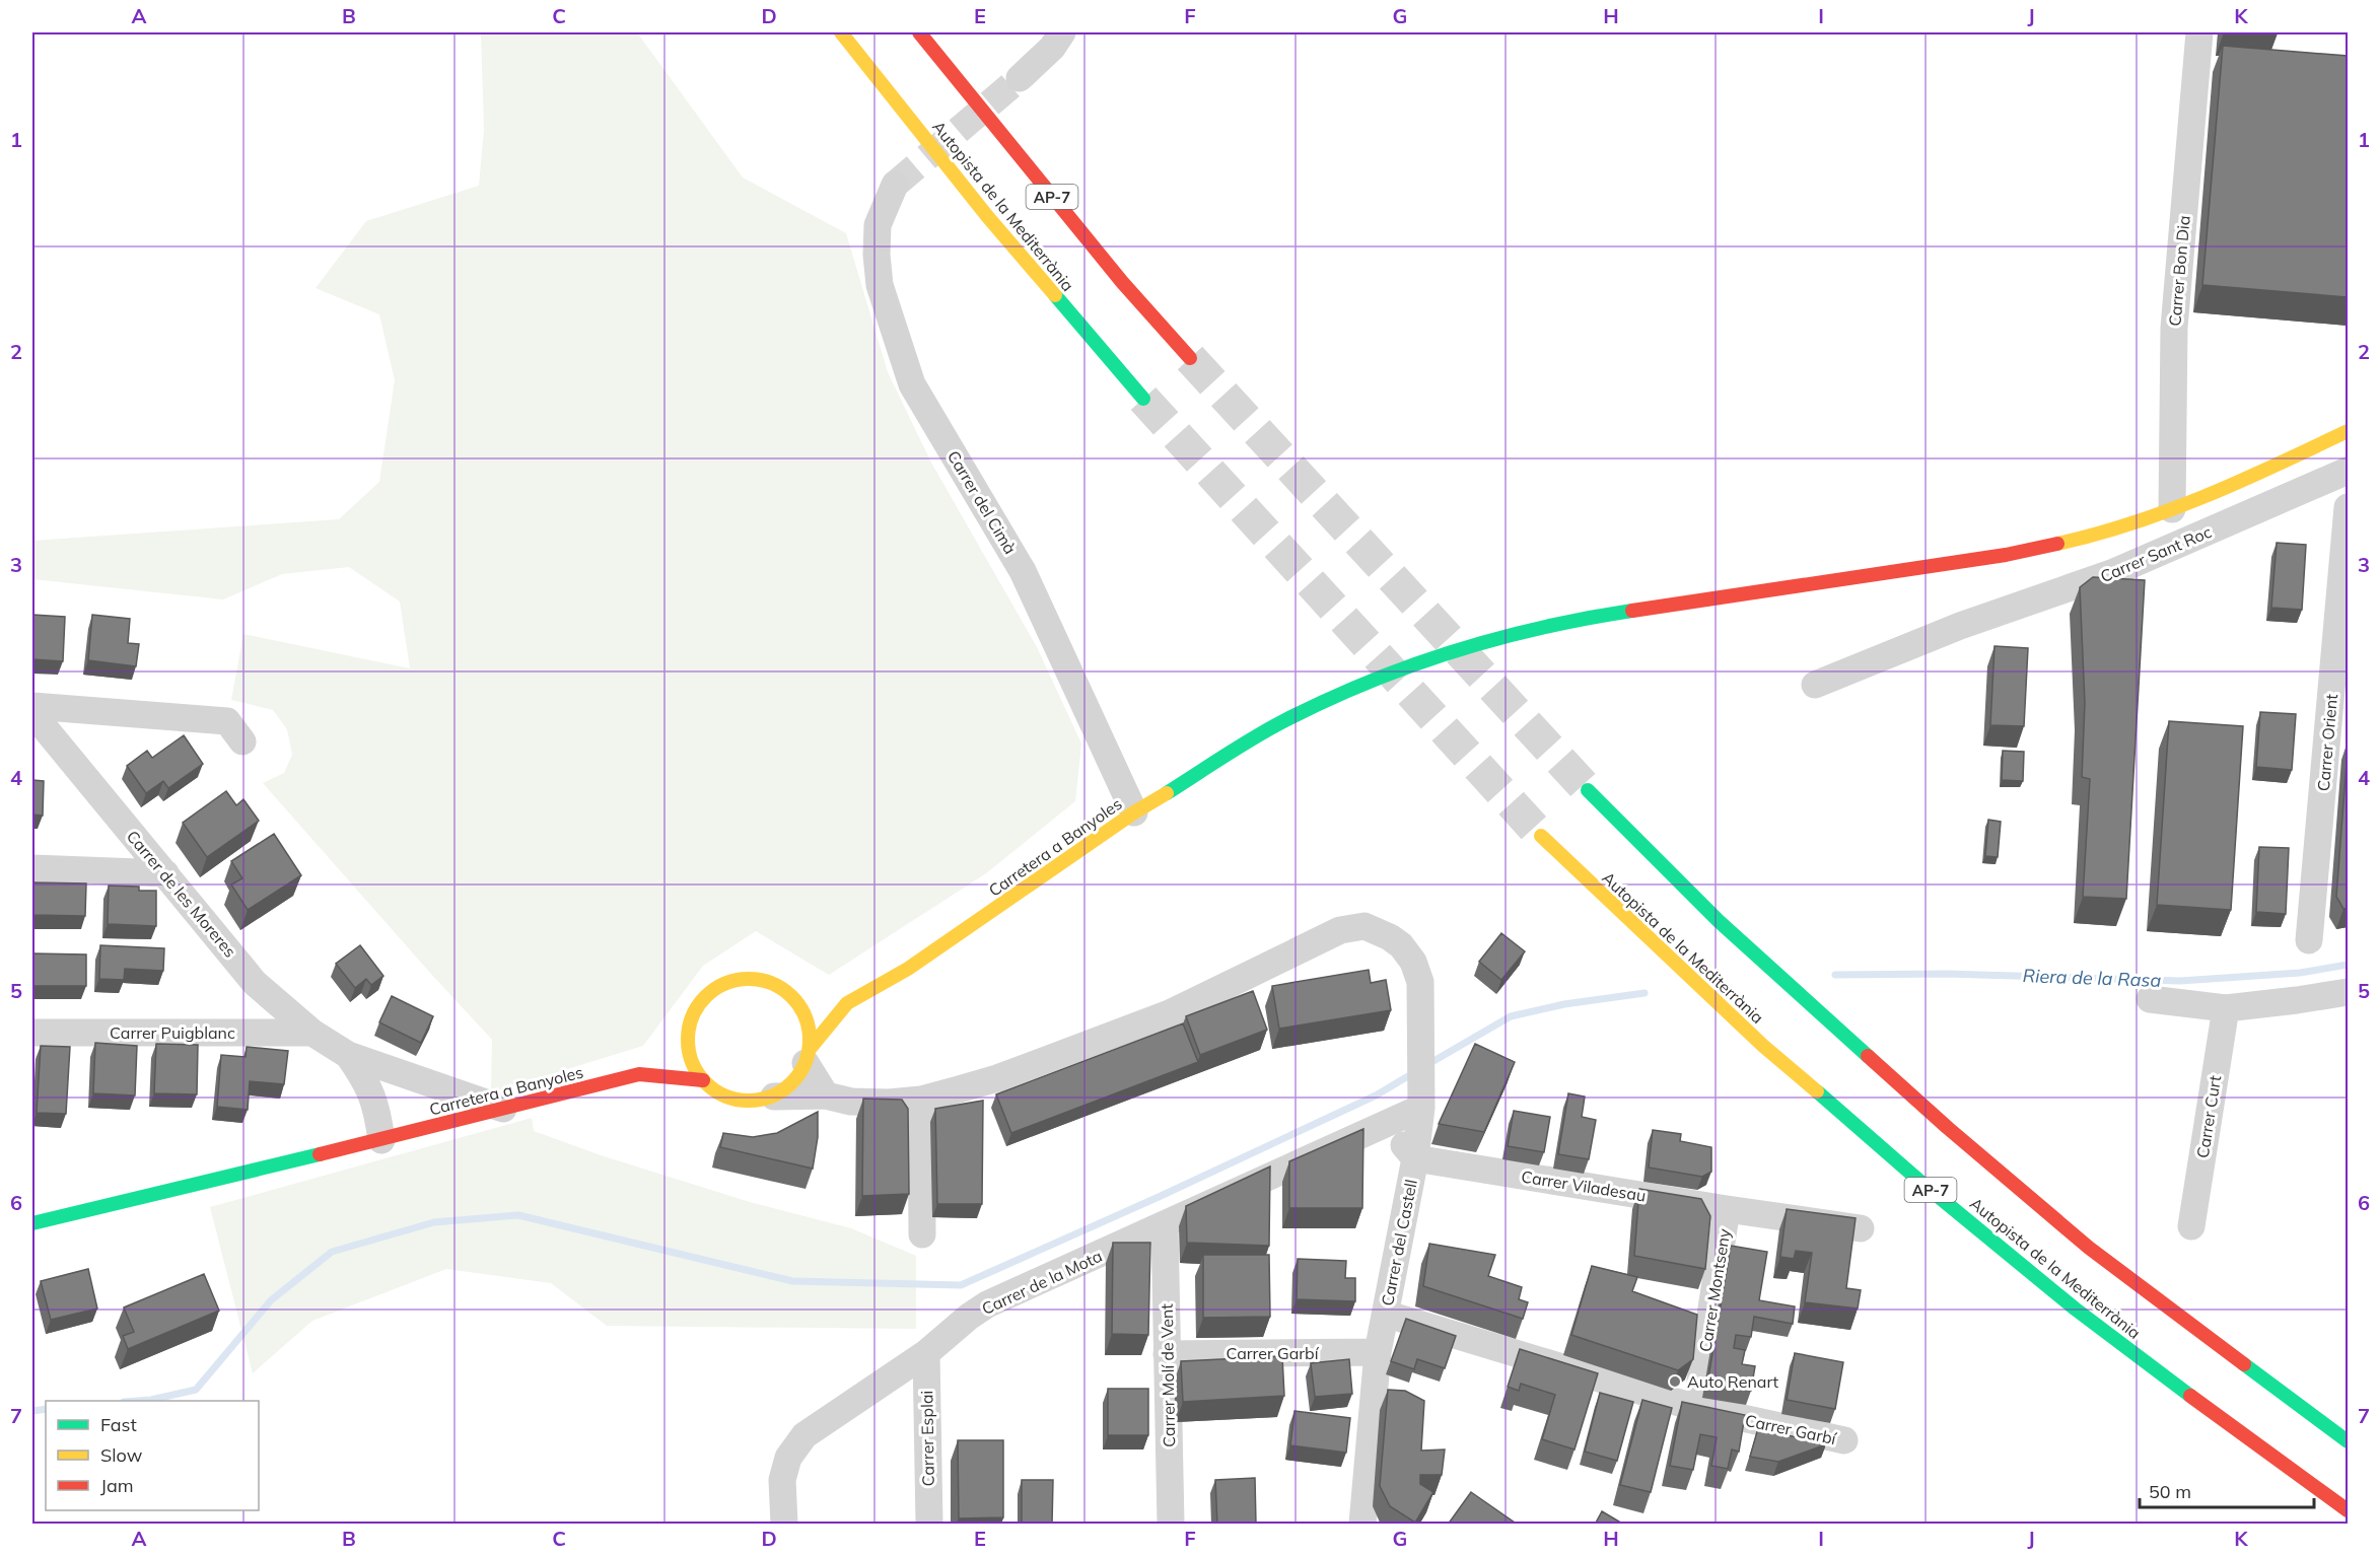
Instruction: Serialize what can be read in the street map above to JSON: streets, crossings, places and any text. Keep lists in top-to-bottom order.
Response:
{
  "streets": {
    "main road": ["AP-7", "Autopista de la Mediterrània", "Carretera a Banyoles"],
    "street": [
      "Carrer Bon Dia",
      "Carrer del Cimà",
      "Carrer Sant Roc",
      "Carrer Orient",
      "Carrer de les Moreres",
      "Carrer Puigblanc",
      "Carrer Curt",
      "Carrer Viladesau",
      "Carrer del Castell",
      "Carrer de la Mota",
      "Carrer Montseny",
      "Carrer Garbí",
      "Carrer Molí de Vent",
      "Carrer Esplai"
    ]
  },
  "crossings": [
    ["Carrer Bon Dia", "Carretera a Banyoles"],
    ["Carrer del Cimà", "Carretera a Banyoles"],
    ["Carretera a Banyoles", "Carrer de les Moreres"],
    ["Carrer de les Moreres", "Carrer Puigblanc"],
    ["Carrer Viladesau", "Carrer del Castell"],
    ["Carrer Viladesau", "Carrer Montseny"],
    ["Carrer del Castell", "Carrer de la Mota"],
    ["Carrer del Castell", "Carrer Garbí"],
    ["Carrer de la Mota", "Carrer Molí de Vent"],
    ["Carrer de la Mota", "Carrer Esplai"],
    ["Carrer Montseny", "Carrer Garbí"],
    ["Carrer Garbí", "Carrer Molí de Vent"]
  ],
  "water": ["Riera de la Rasa"],
  "places": ["Auto Renart"],
  "legend": ["Fast", "Slow", "Jam"],
  "scale_bar": "50 m",
  "grid": {
    "columns": [
      "A",
      "B",
      "C",
      "D",
      "E",
      "F",
      "G",
      "H",
      "I",
      "J",
      "K"
    ],
    "rows": [
      "1",
      "2",
      "3",
      "4",
      "5",
      "6",
      "7"
    ]
  }
}
